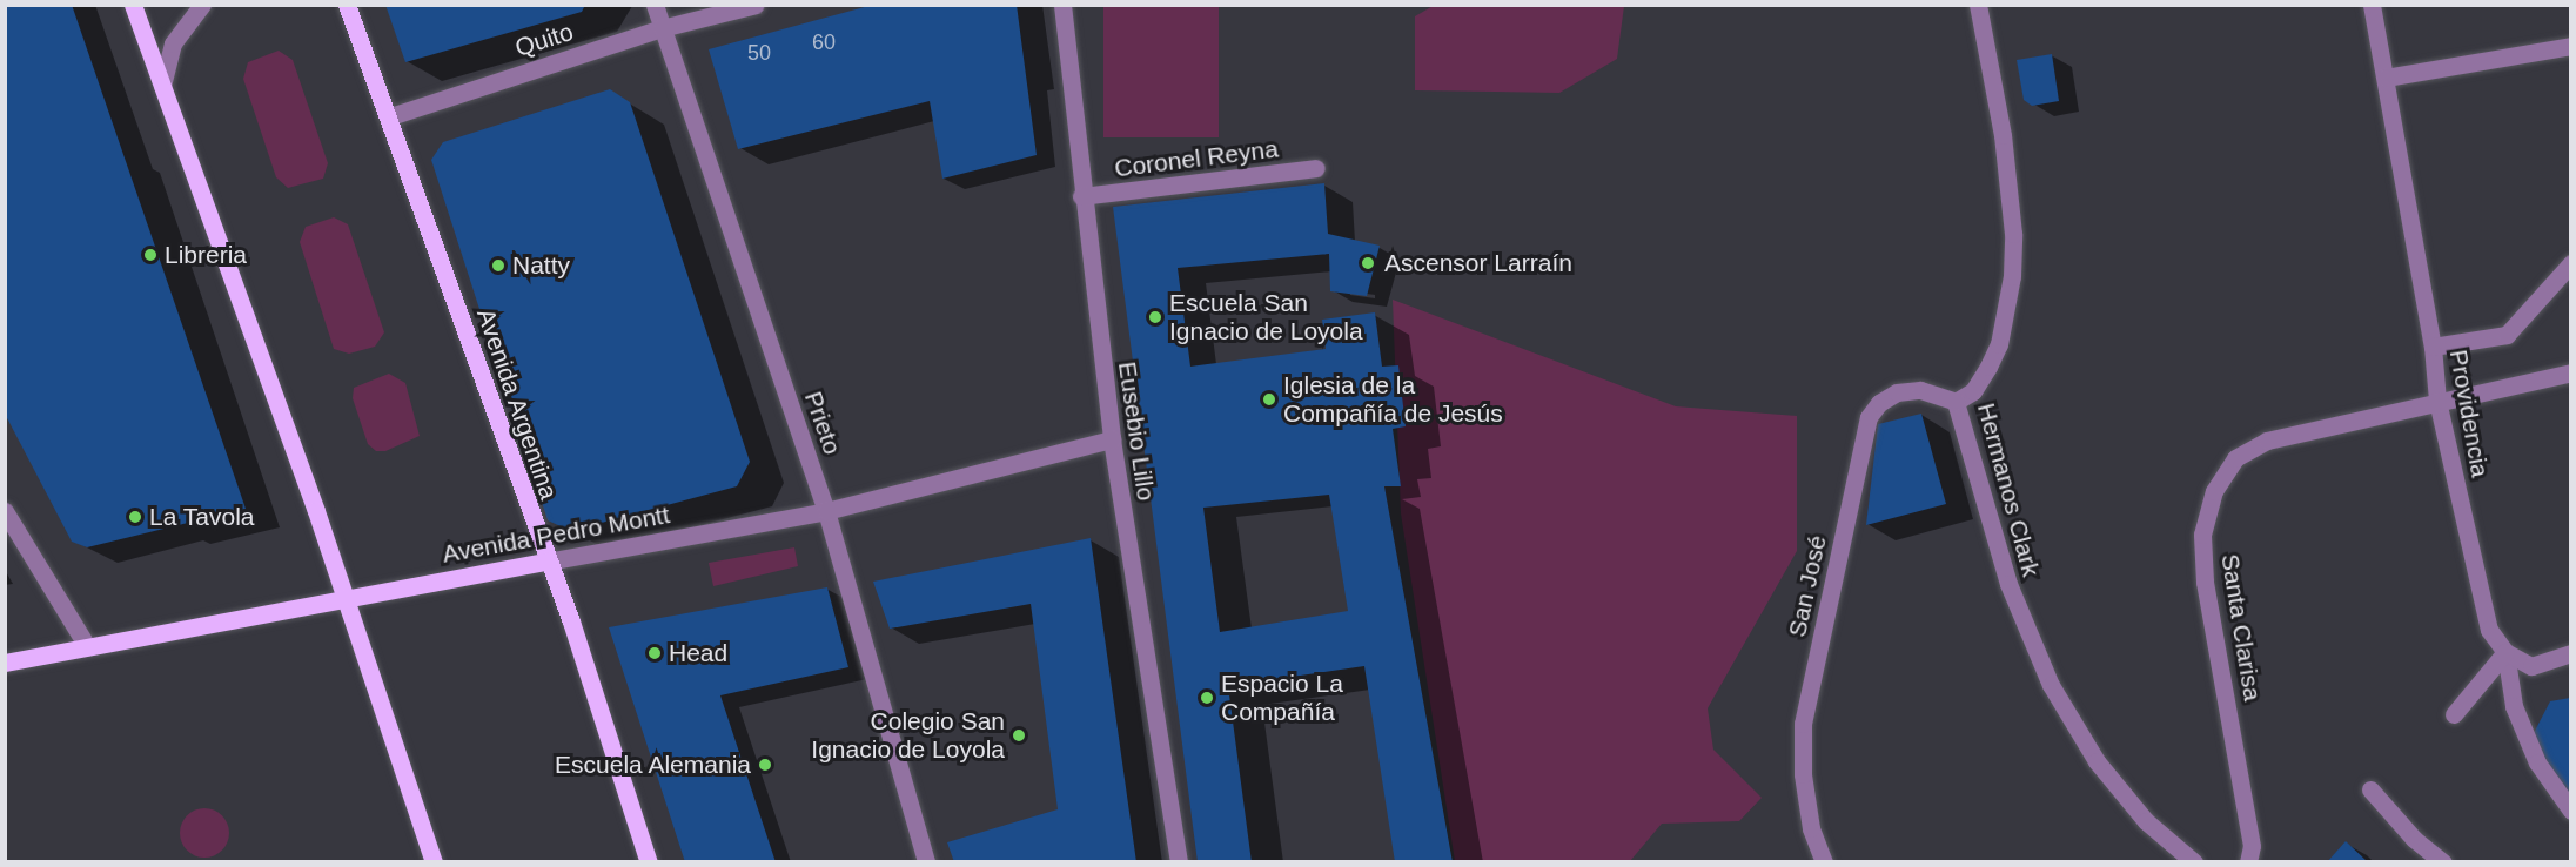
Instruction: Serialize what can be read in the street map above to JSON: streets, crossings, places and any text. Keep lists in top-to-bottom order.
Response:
{
  "streets": {
    "main road": ["Avenida Argentina", "Avenida Pedro Montt"],
    "street": [
      "Quito",
      "Coronel Reyna",
      "Providencia",
      "Prieto",
      "Eusebio Lillo",
      "Hermanos Clark",
      "San José",
      "Santa Clarisa"
    ]
  },
  "crossings": [
    ["Quito", "Avenida Argentina"],
    ["Quito", "Prieto"],
    ["Coronel Reyna", "Eusebio Lillo"],
    ["Avenida Argentina", "Avenida Pedro Montt"],
    ["Providencia", "Santa Clarisa"],
    ["Prieto", "Avenida Pedro Montt"],
    ["Eusebio Lillo", "Avenida Pedro Montt"],
    ["Hermanos Clark", "San José"]
  ],
  "places": [
    "Libreria",
    "Ascensor Larraín",
    "Natty",
    "Escuela San Ignacio de Loyola",
    "Iglesia de la Compañía de Jesús",
    "La Tavola",
    "Head",
    "Espacio La Compañía",
    "Colegio San Ignacio de Loyola",
    "Escuela Alemania"
  ],
  "house_numbers": ["60", "50"]
}
